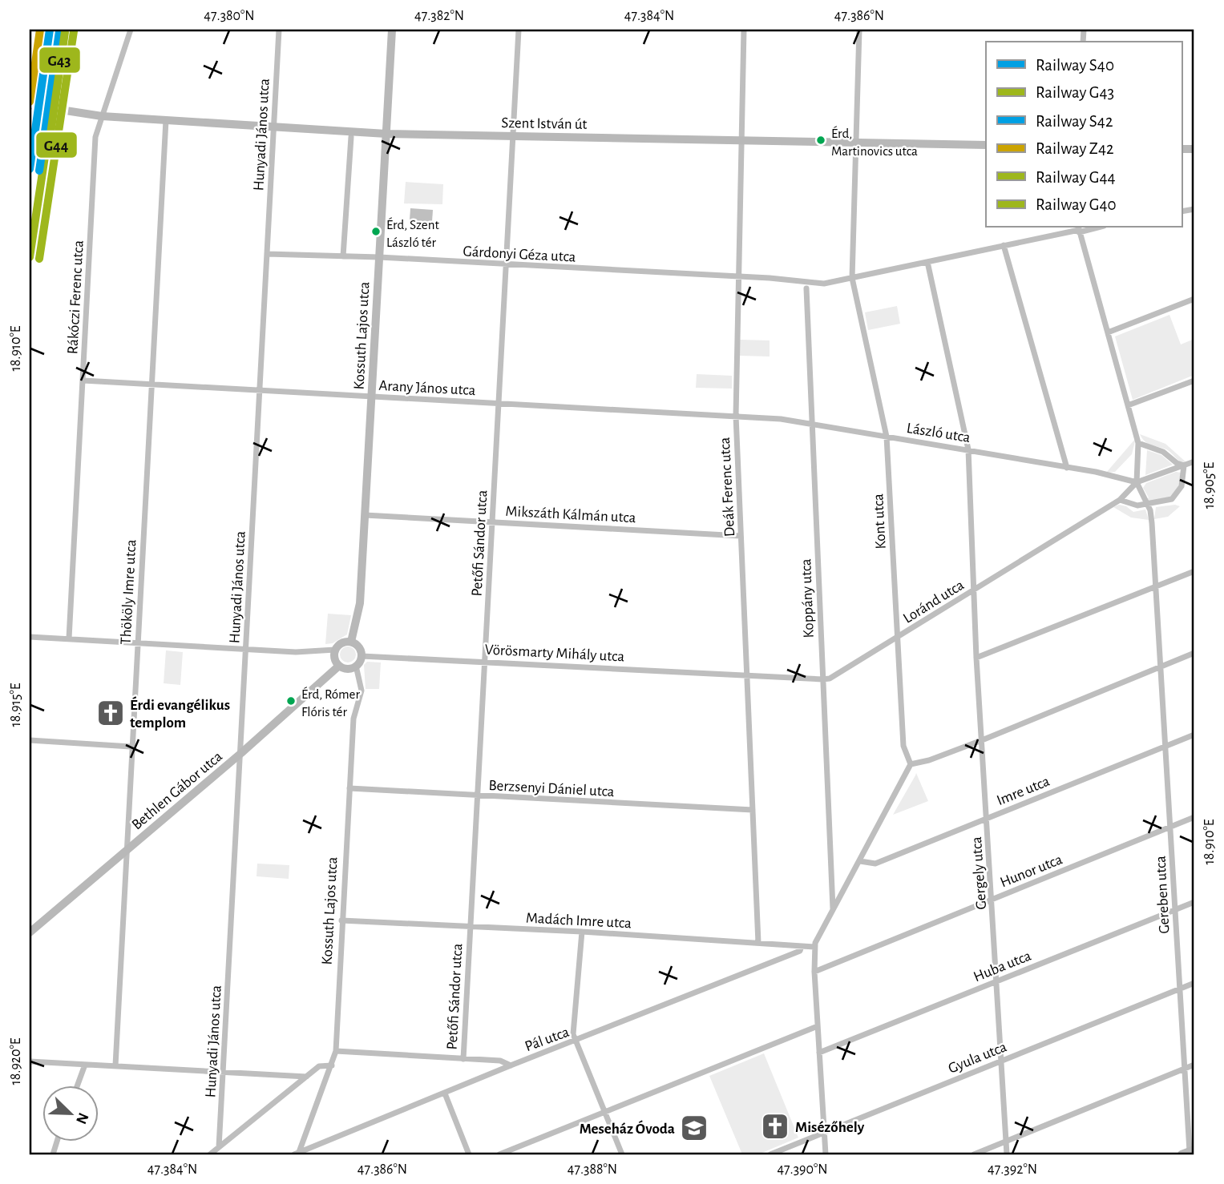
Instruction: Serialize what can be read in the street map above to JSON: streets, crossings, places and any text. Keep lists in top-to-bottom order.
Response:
{
  "streets": {
    "street": [
      "Szent István út",
      "Hunyadi János utca",
      "Gárdonyi Géza utca",
      "Rákóczi Ferenc utca",
      "Kossuth Lajos utca",
      "Arany János utca",
      "László utca",
      "Deák Ferenc utca",
      "Mikszáth Kálmán utca",
      "Kont utca",
      "Petőfi Sándor utca",
      "Thököly Imre utca",
      "Koppány utca",
      "Loránd utca",
      "Vörösmarty Mihály utca",
      "Berzsenyi Dániel utca",
      "Bethlen Gábor utca",
      "Imre utca",
      "Hunor utca",
      "Gergely utca",
      "Gereben utca",
      "Madách Imre utca",
      "Huba utca",
      "Pál utca",
      "Gyula utca"
    ]
  },
  "crossings": [
    ["Szent István út", "Hunyadi János utca"],
    ["Szent István út", "Rákóczi Ferenc utca"],
    ["Szent István út", "Kossuth Lajos utca"],
    ["Szent István út", "Deák Ferenc utca"],
    ["Szent István út", "Kont utca"],
    ["Szent István út", "Petőfi Sándor utca"],
    ["Szent István út", "Thököly Imre utca"],
    ["Hunyadi János utca", "Gárdonyi Géza utca"],
    ["Hunyadi János utca", "Arany János utca"],
    ["Hunyadi János utca", "Bethlen Gábor utca"],
    ["Gárdonyi Géza utca", "Kossuth Lajos utca"],
    ["Gárdonyi Géza utca", "Deák Ferenc utca"],
    ["Gárdonyi Géza utca", "Petőfi Sándor utca"],
    ["Rákóczi Ferenc utca", "Arany János utca"],
    ["Kossuth Lajos utca", "Arany János utca"],
    ["Kossuth Lajos utca", "Mikszáth Kálmán utca"],
    ["Kossuth Lajos utca", "Vörösmarty Mihály utca"],
    ["Kossuth Lajos utca", "Berzsenyi Dániel utca"],
    ["Kossuth Lajos utca", "Bethlen Gábor utca"],
    ["Kossuth Lajos utca", "Madách Imre utca"],
    ["Kossuth Lajos utca", "Pál utca"],
    ["Arany János utca", "László utca"],
    ["Arany János utca", "Deák Ferenc utca"],
    ["Arany János utca", "Petőfi Sándor utca"],
    ["Arany János utca", "Thököly Imre utca"],
    ["László utca", "Deák Ferenc utca"],
    ["László utca", "Kont utca"],
    ["László utca", "Koppány utca"],
    ["László utca", "Loránd utca"],
    ["László utca", "Gergely utca"],
    ["László utca", "Gereben utca"],
    ["Deák Ferenc utca", "Mikszáth Kálmán utca"],
    ["Deák Ferenc utca", "Loránd utca"],
    ["Deák Ferenc utca", "Vörösmarty Mihály utca"],
    ["Deák Ferenc utca", "Berzsenyi Dániel utca"],
    ["Deák Ferenc utca", "Madách Imre utca"],
    ["Mikszáth Kálmán utca", "Petőfi Sándor utca"],
    ["Kont utca", "Loránd utca"],
    ["Petőfi Sándor utca", "Vörösmarty Mihály utca"],
    ["Petőfi Sándor utca", "Berzsenyi Dániel utca"],
    ["Petőfi Sándor utca", "Madách Imre utca"],
    ["Thököly Imre utca", "Bethlen Gábor utca"],
    ["Koppány utca", "Loránd utca"],
    ["Loránd utca", "Vörösmarty Mihály utca"],
    ["Loránd utca", "Gergely utca"],
    ["Loránd utca", "Gereben utca"],
    ["Vörösmarty Mihály utca", "Bethlen Gábor utca"],
    ["Imre utca", "Gergely utca"],
    ["Imre utca", "Gereben utca"],
    ["Hunor utca", "Gergely utca"],
    ["Hunor utca", "Gereben utca"],
    ["Gergely utca", "Huba utca"],
    ["Gergely utca", "Gyula utca"],
    ["Gereben utca", "Huba utca"],
    ["Gereben utca", "Gyula utca"],
    ["Madách Imre utca", "Pál utca"]
  ],
  "places": {
    "other": ["Érd, Martinovics utca", "Érd, Szent László tér", "Érd, Rómer Flóris tér"],
    "church": ["Érdi evangélikus templom", "Misézőhely"],
    "school or university": ["Meseház Óvoda"]
  },
  "lines": [
    "rail line S40",
    "rail line G43",
    "rail line Z42",
    "rail line S42",
    "rail line G44",
    "rail line G40"
  ],
  "legend": [
    "Railway S40",
    "Railway G43",
    "Railway S42",
    "Railway Z42",
    "Railway G44",
    "Railway G40"
  ],
  "north": "bottom right",
  "coordinates": [
    "47.380°N",
    "47.382°N",
    "47.384°N",
    "47.386°N",
    "18.910°E",
    "18.905°E",
    "18.915°E",
    "18.920°E",
    "47.388°N",
    "47.390°N",
    "47.392°N"
  ]
}
